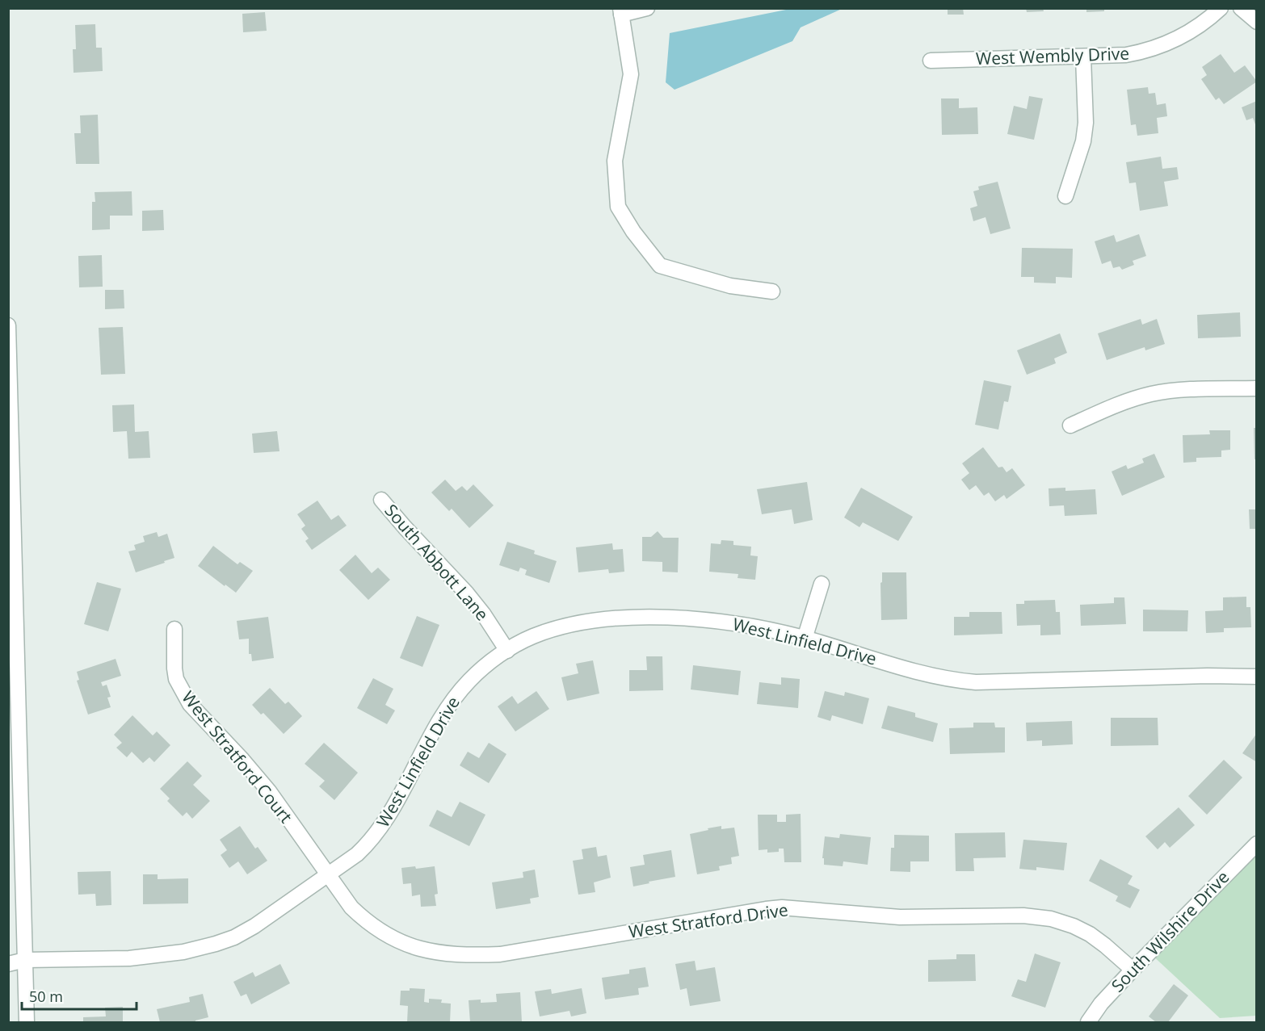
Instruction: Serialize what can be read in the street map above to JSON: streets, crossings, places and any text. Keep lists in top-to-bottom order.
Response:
{
  "streets": {
    "street": [
      "West Wembly Drive",
      "South Abbott Lane",
      "West Linfield Drive",
      "West Stratford Court",
      "West Stratford Drive",
      "South Wilshire Drive"
    ]
  },
  "crossings": [
    ["South Abbott Lane", "West Linfield Drive"],
    ["West Linfield Drive", "West Stratford Court"],
    ["West Linfield Drive", "West Stratford Drive"],
    ["West Stratford Court", "West Stratford Drive"],
    ["West Stratford Drive", "South Wilshire Drive"]
  ],
  "scale_bar": "50 m"
}
